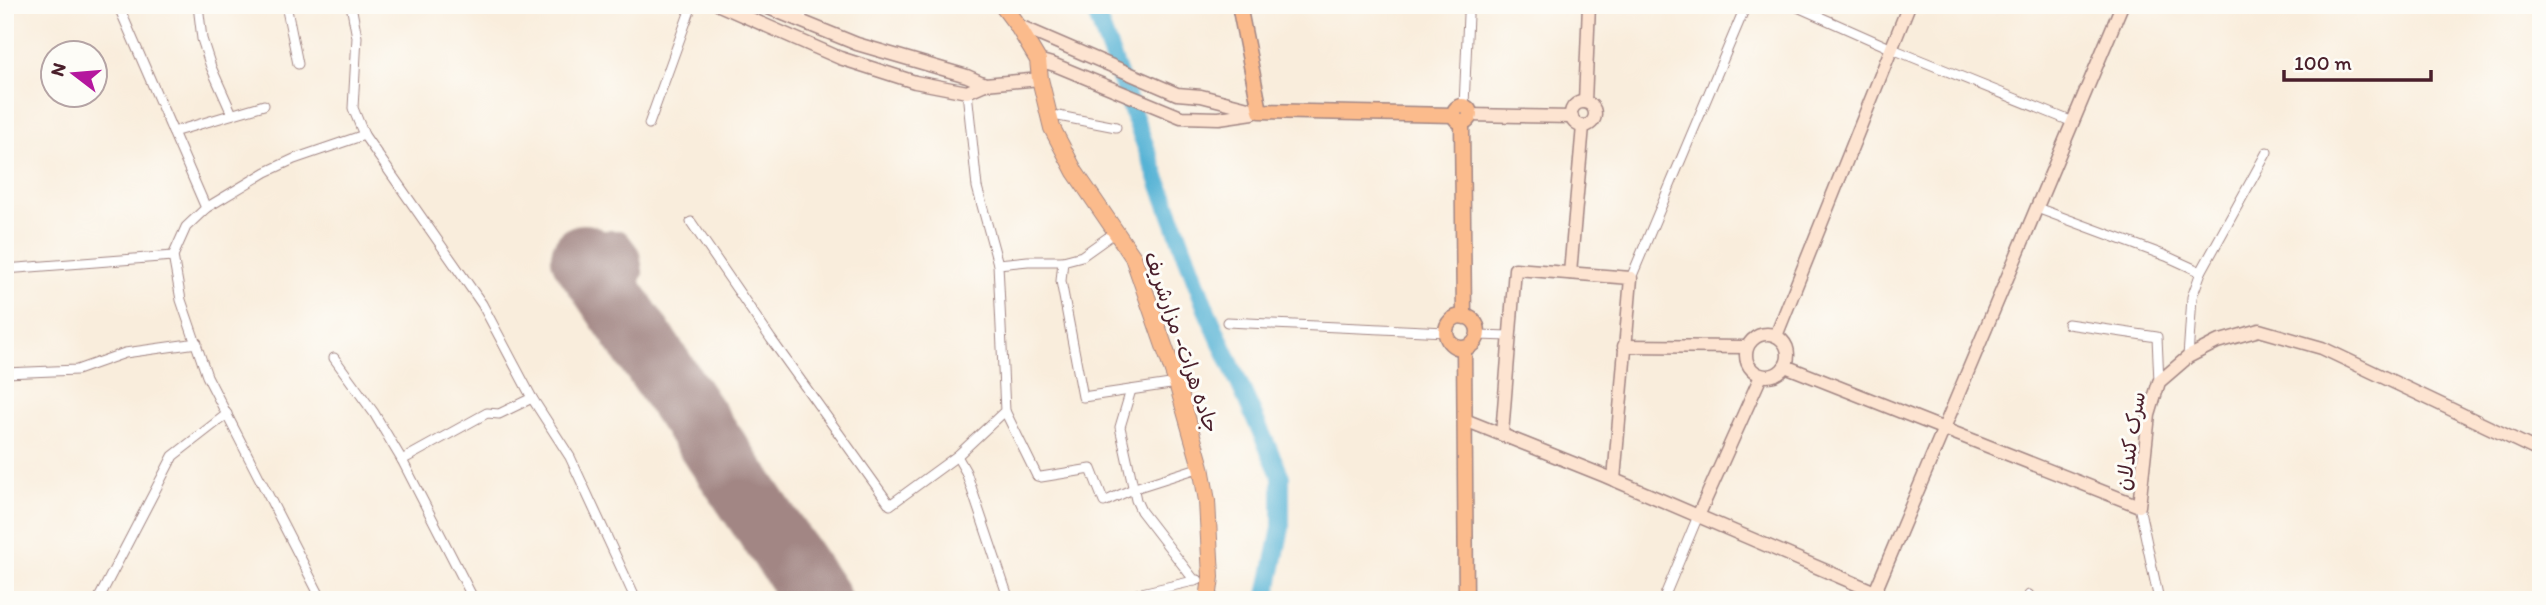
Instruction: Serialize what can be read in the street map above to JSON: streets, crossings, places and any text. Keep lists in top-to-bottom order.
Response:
{
  "streets": {
    "highway": ["جاده هرات- مزارشریف"],
    "street": ["سرک کندلان"]
  },
  "scale_bar": "100 m",
  "north": "left"
}
